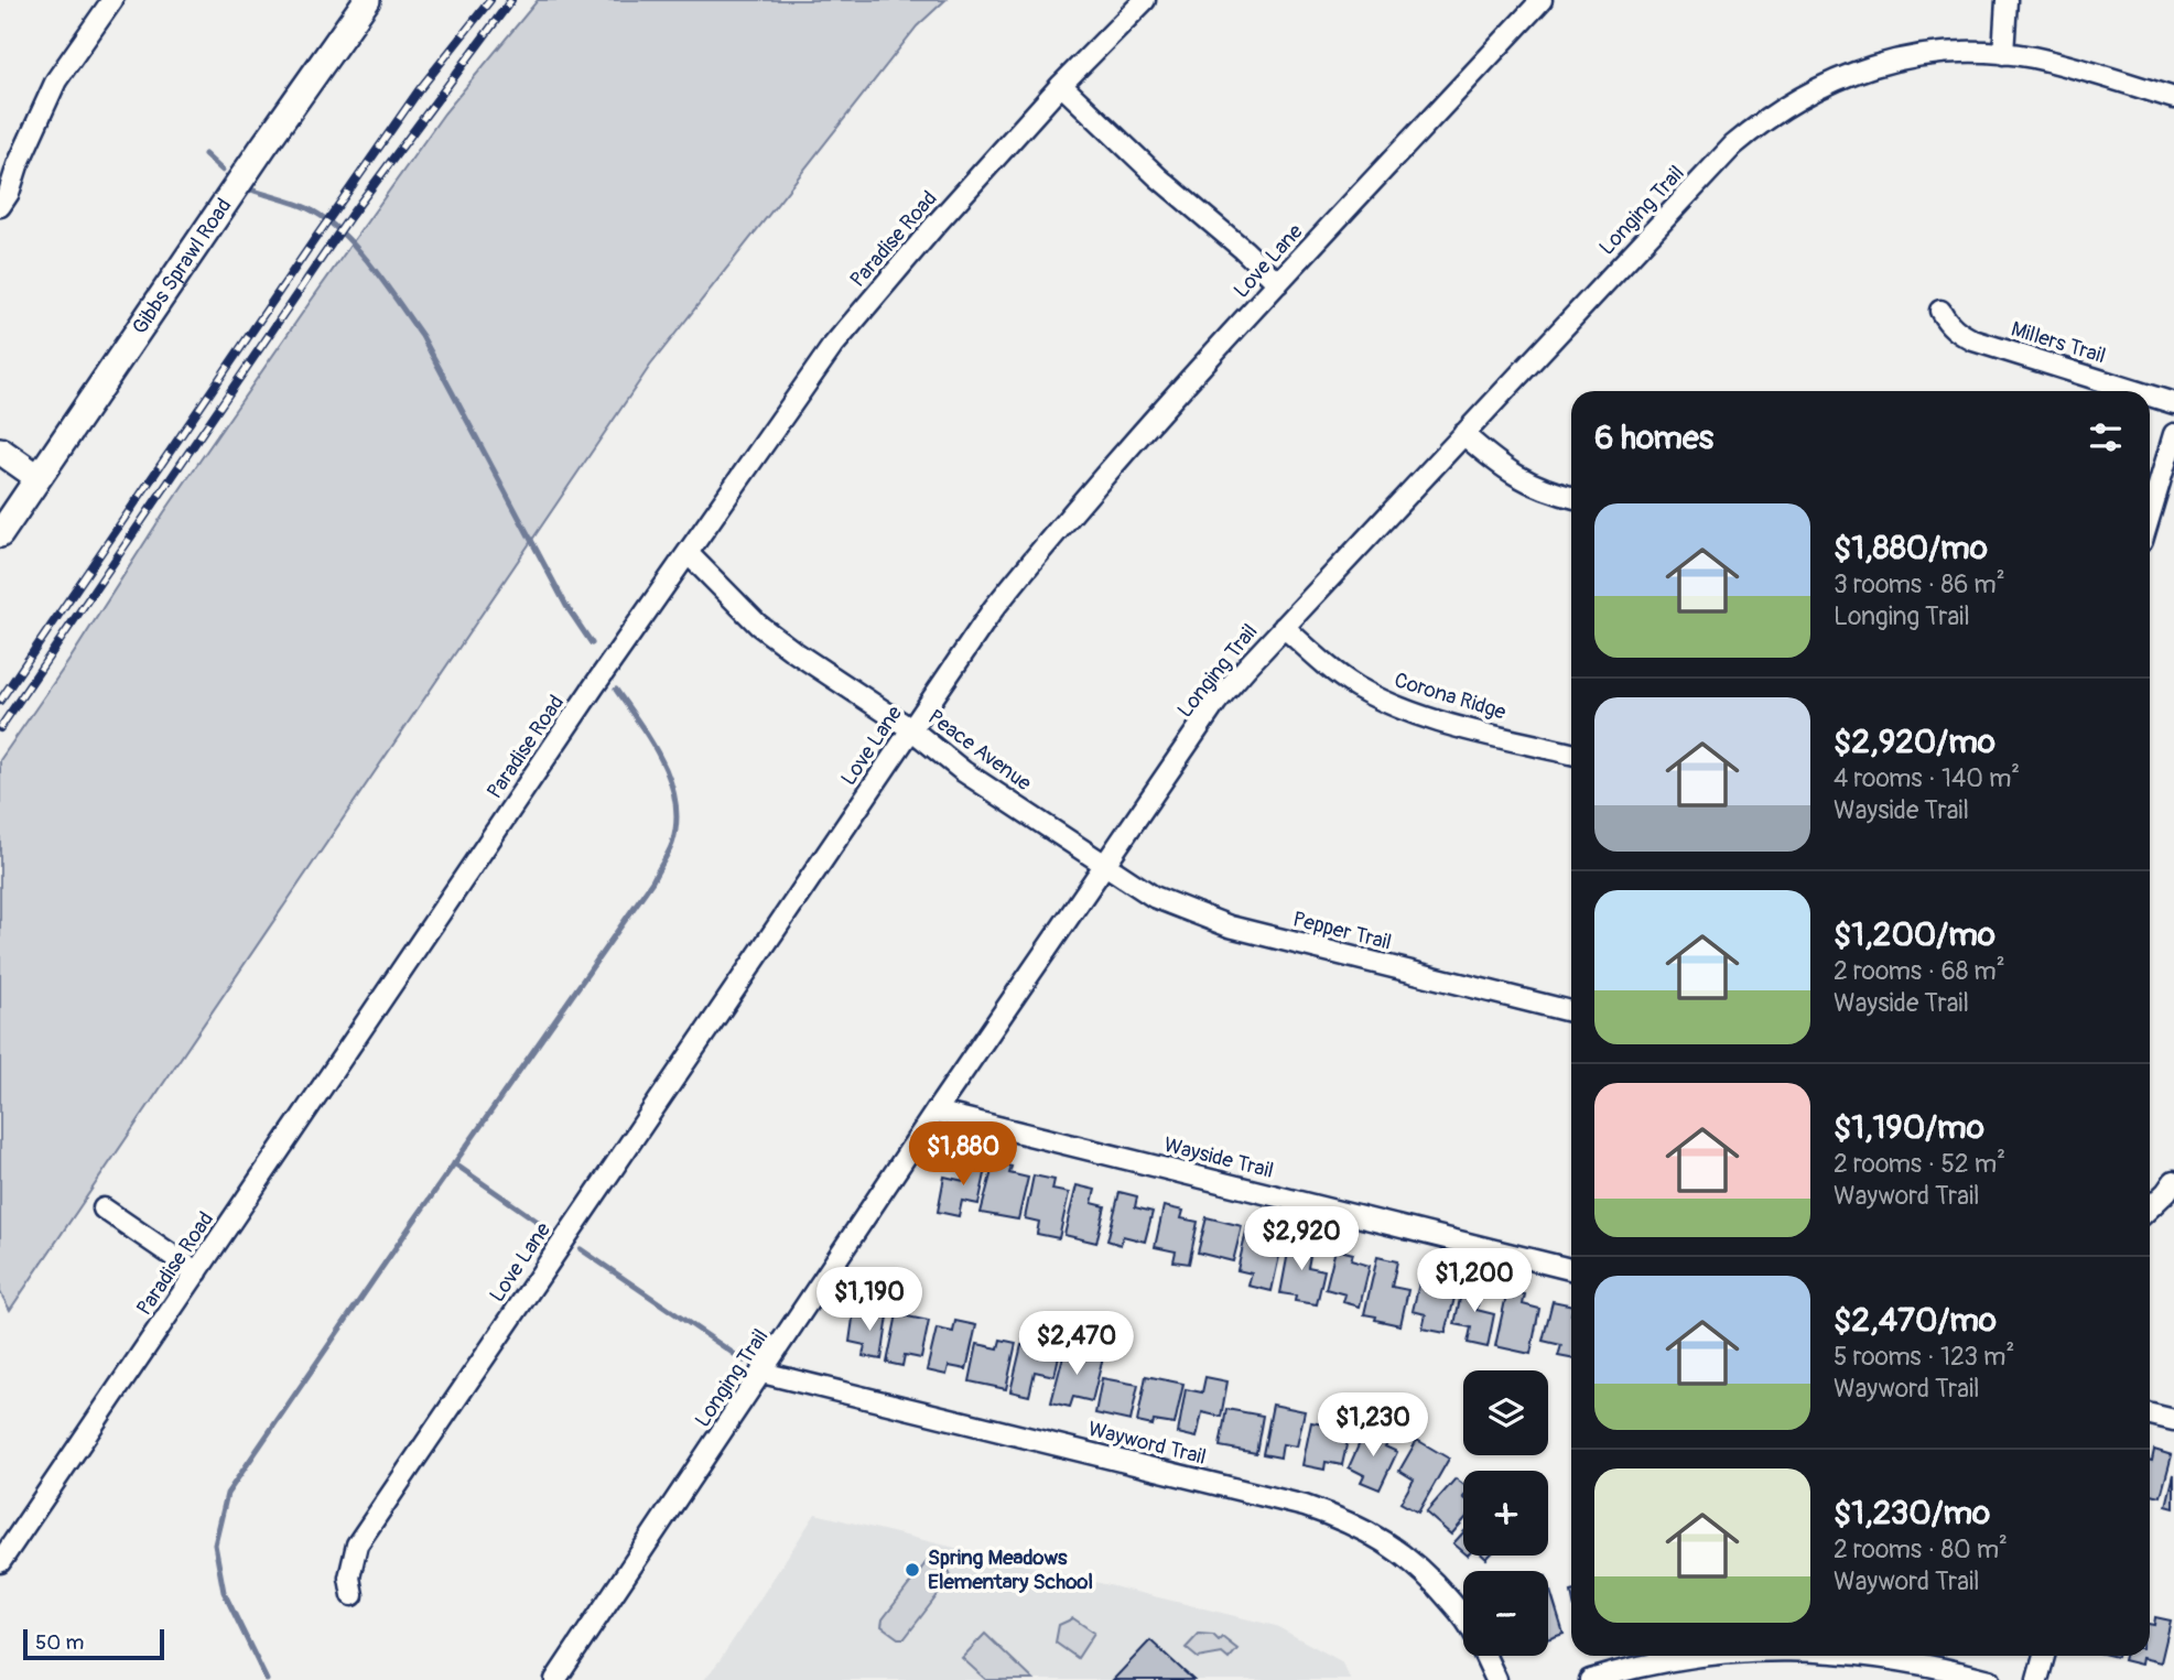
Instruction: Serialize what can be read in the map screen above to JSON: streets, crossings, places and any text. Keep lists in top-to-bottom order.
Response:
{
  "streets": {
    "main road": ["Gibbs Sprawl Road"],
    "street": [
      "Longing Trail",
      "Paradise Road",
      "Love Lane",
      "Millers Trail",
      "Corona Ridge",
      "Peace Avenue",
      "Pepper Trail",
      "Wayside Trail",
      "Wayword Trail"
    ]
  },
  "crossings": [
    ["Longing Trail", "Corona Ridge"],
    ["Longing Trail", "Peace Avenue"],
    ["Longing Trail", "Pepper Trail"],
    ["Longing Trail", "Wayside Trail"],
    ["Longing Trail", "Wayword Trail"],
    ["Paradise Road", "Peace Avenue"],
    ["Love Lane", "Peace Avenue"],
    ["Peace Avenue", "Pepper Trail"]
  ],
  "places": ["Spring Meadows Elementary School"],
  "scale_bar": "50 m",
  "page": {
    "heading": "6 homes",
    "list": [
      {
        "name": "$1,880/mo",
        "note": "3 rooms · 86 m² · Longing Trail"
      },
      {
        "name": "$2,920/mo",
        "note": "4 rooms · 140 m² · Wayside Trail"
      },
      {
        "name": "$1,200/mo",
        "note": "2 rooms · 68 m² · Wayside Trail"
      },
      {
        "name": "$1,190/mo",
        "note": "2 rooms · 52 m² · Wayword Trail"
      },
      {
        "name": "$2,470/mo",
        "note": "5 rooms · 123 m² · Wayword Trail"
      },
      {
        "name": "$1,230/mo",
        "note": "2 rooms · 80 m² · Wayword Trail"
      }
    ],
    "price": [
      "$1,880",
      "$2,920",
      "$1,200",
      "$1,190",
      "$2,470",
      "$1,230"
    ],
    "map_buttons": ["+", "−"],
    "scale": "50 m"
  }
}
